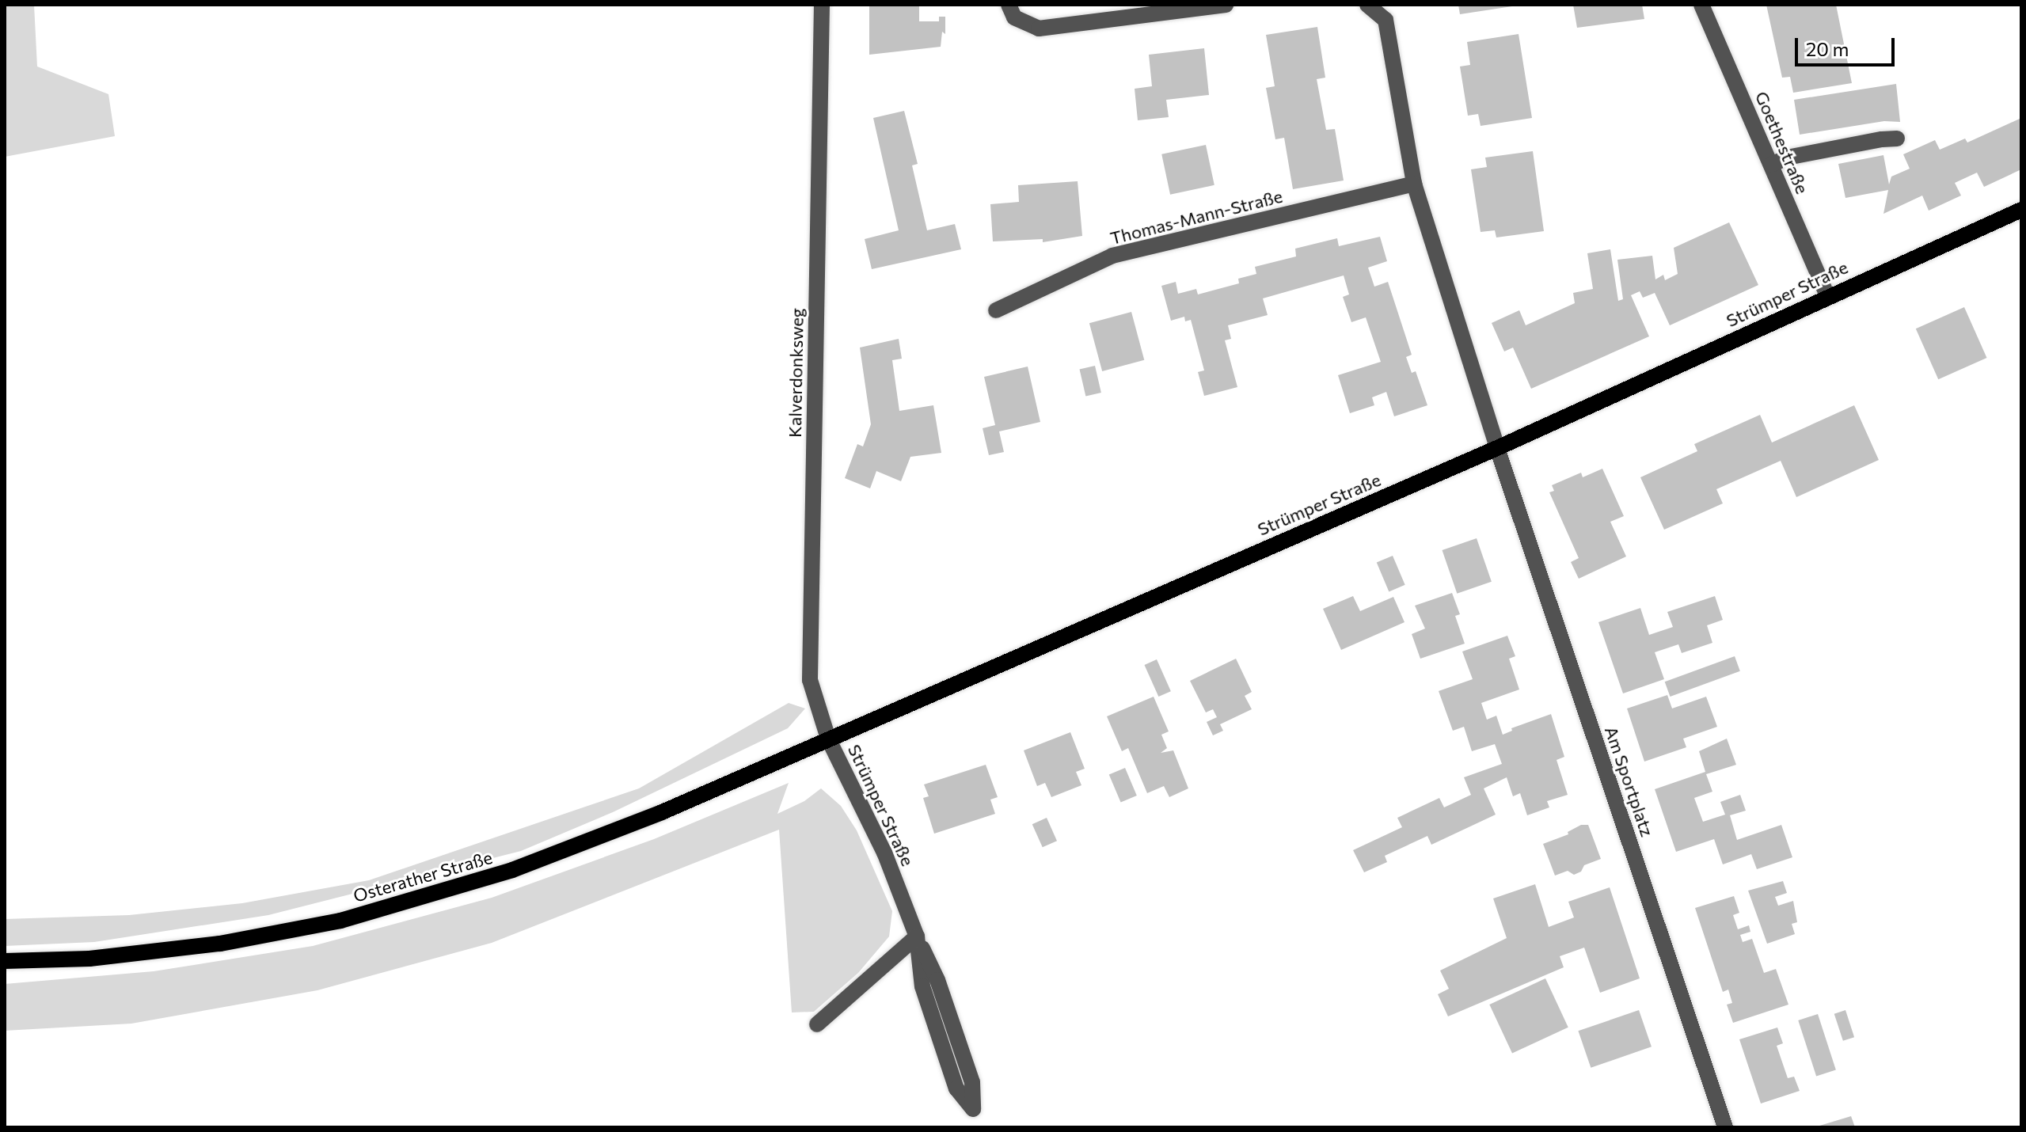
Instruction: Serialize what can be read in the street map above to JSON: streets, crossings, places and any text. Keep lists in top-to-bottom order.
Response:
{
  "streets": {
    "main road": ["Strümper Straße", "Osterather Straße"],
    "street": [
      "Goethestraße",
      "Thomas-Mann-Straße",
      "Kalverdonksweg",
      "Am Sportplatz"
    ]
  },
  "crossings": [
    ["Goethestraße", "Strümper Straße"],
    ["Strümper Straße", "Kalverdonksweg"],
    ["Strümper Straße", "Am Sportplatz"],
    ["Strümper Straße", "Osterather Straße"],
    ["Kalverdonksweg", "Osterather Straße"]
  ],
  "scale_bar": "20 m"
}
